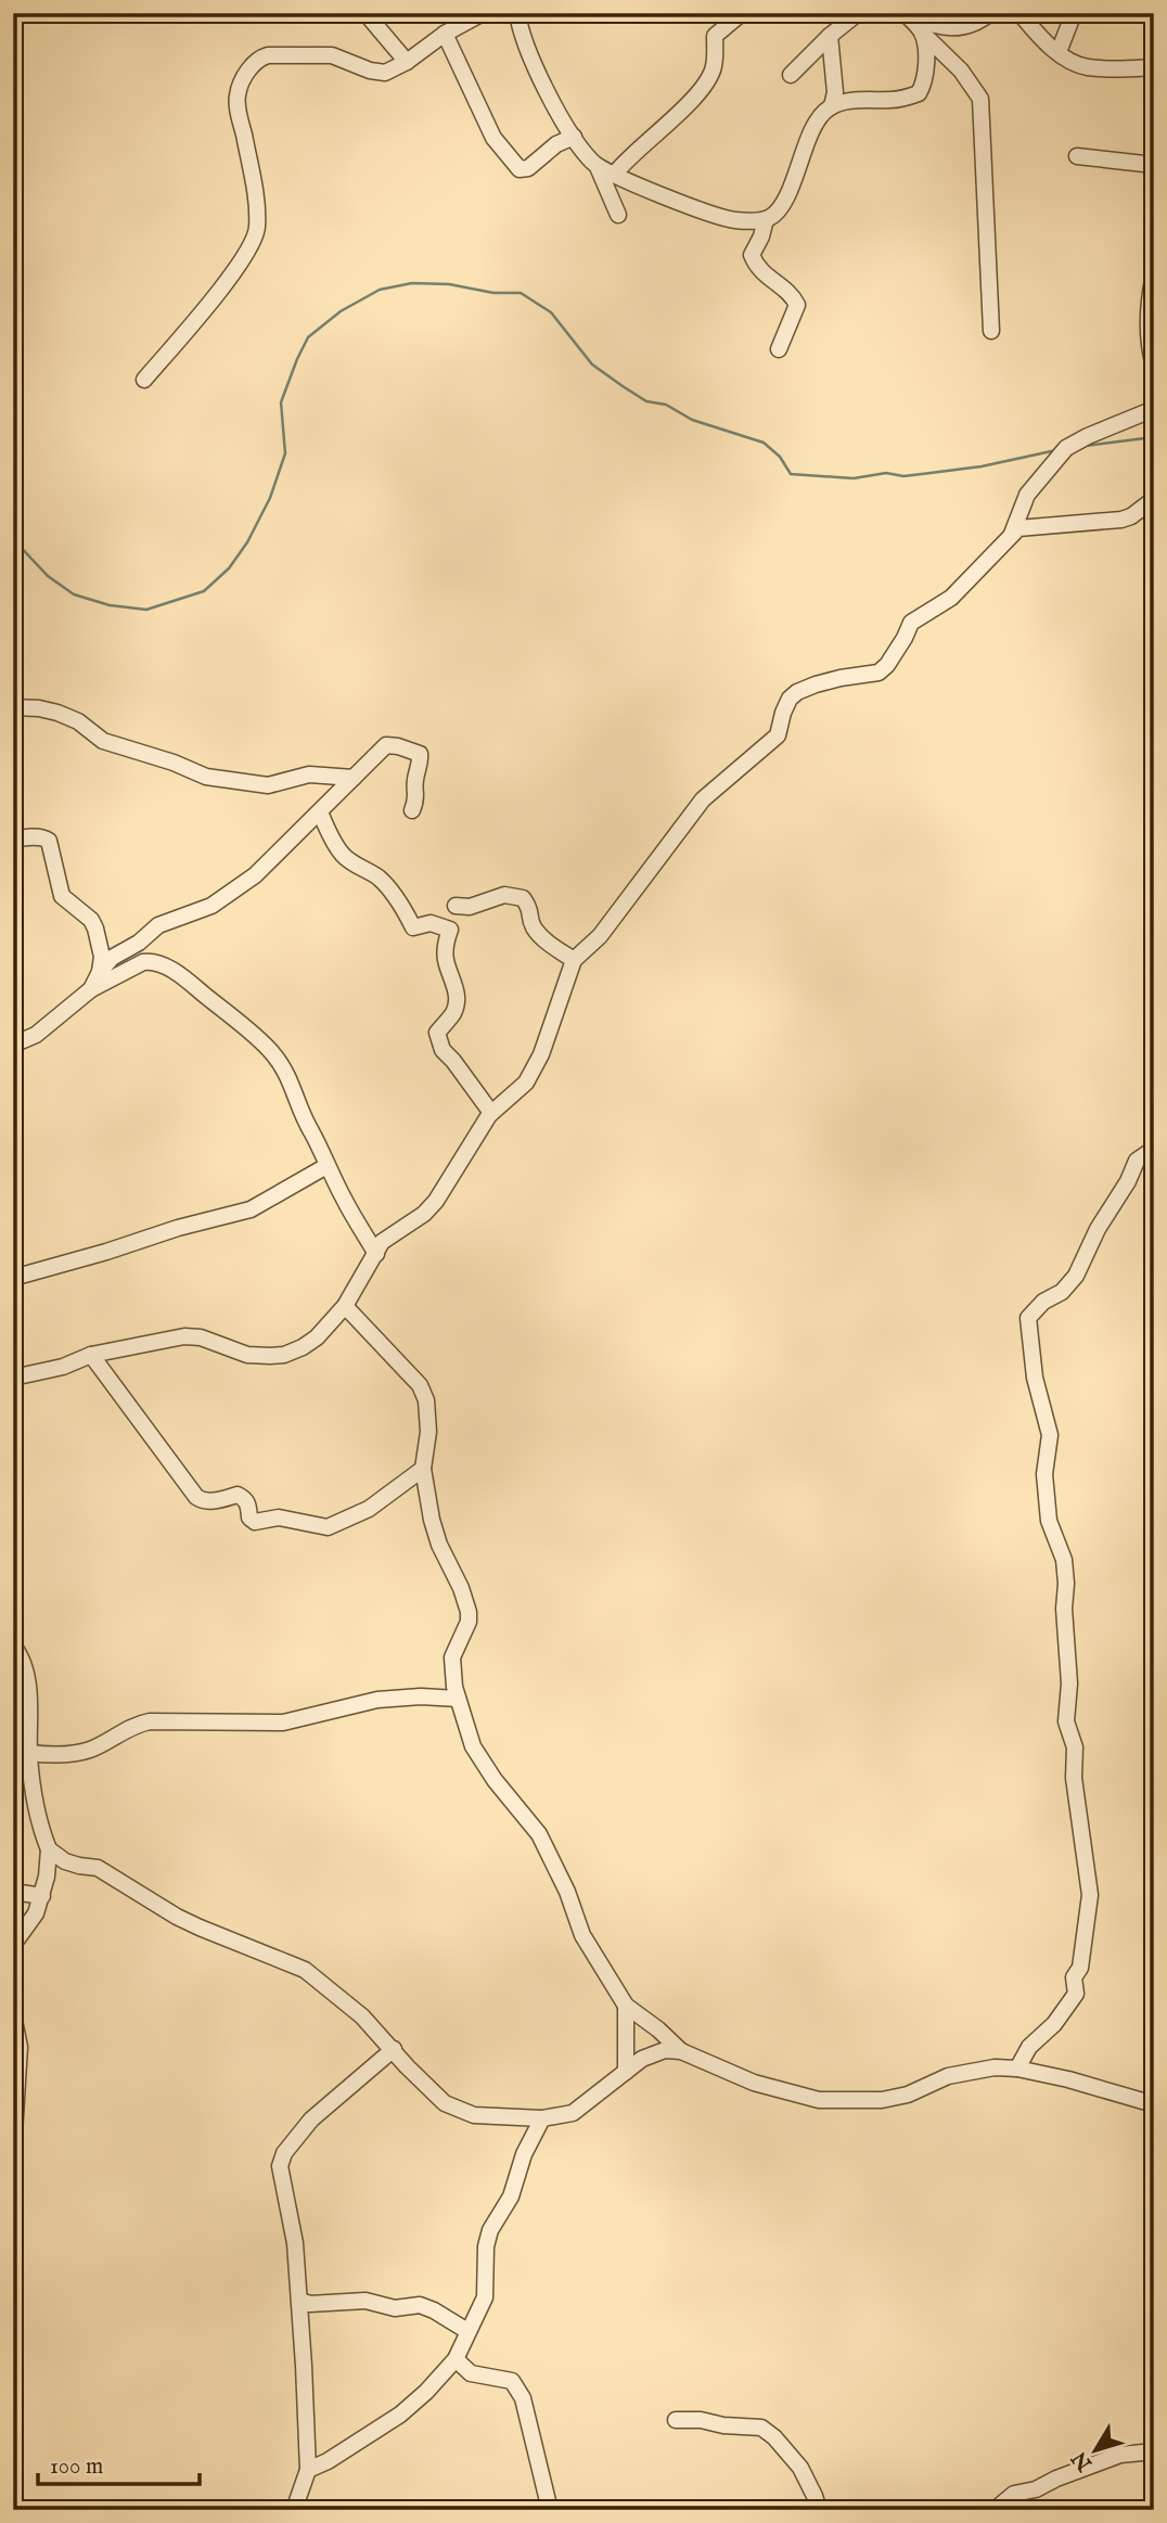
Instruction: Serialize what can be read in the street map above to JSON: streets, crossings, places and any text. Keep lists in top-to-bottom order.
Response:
{
  "scale_bar": "100 m",
  "north": "bottom left"
}
